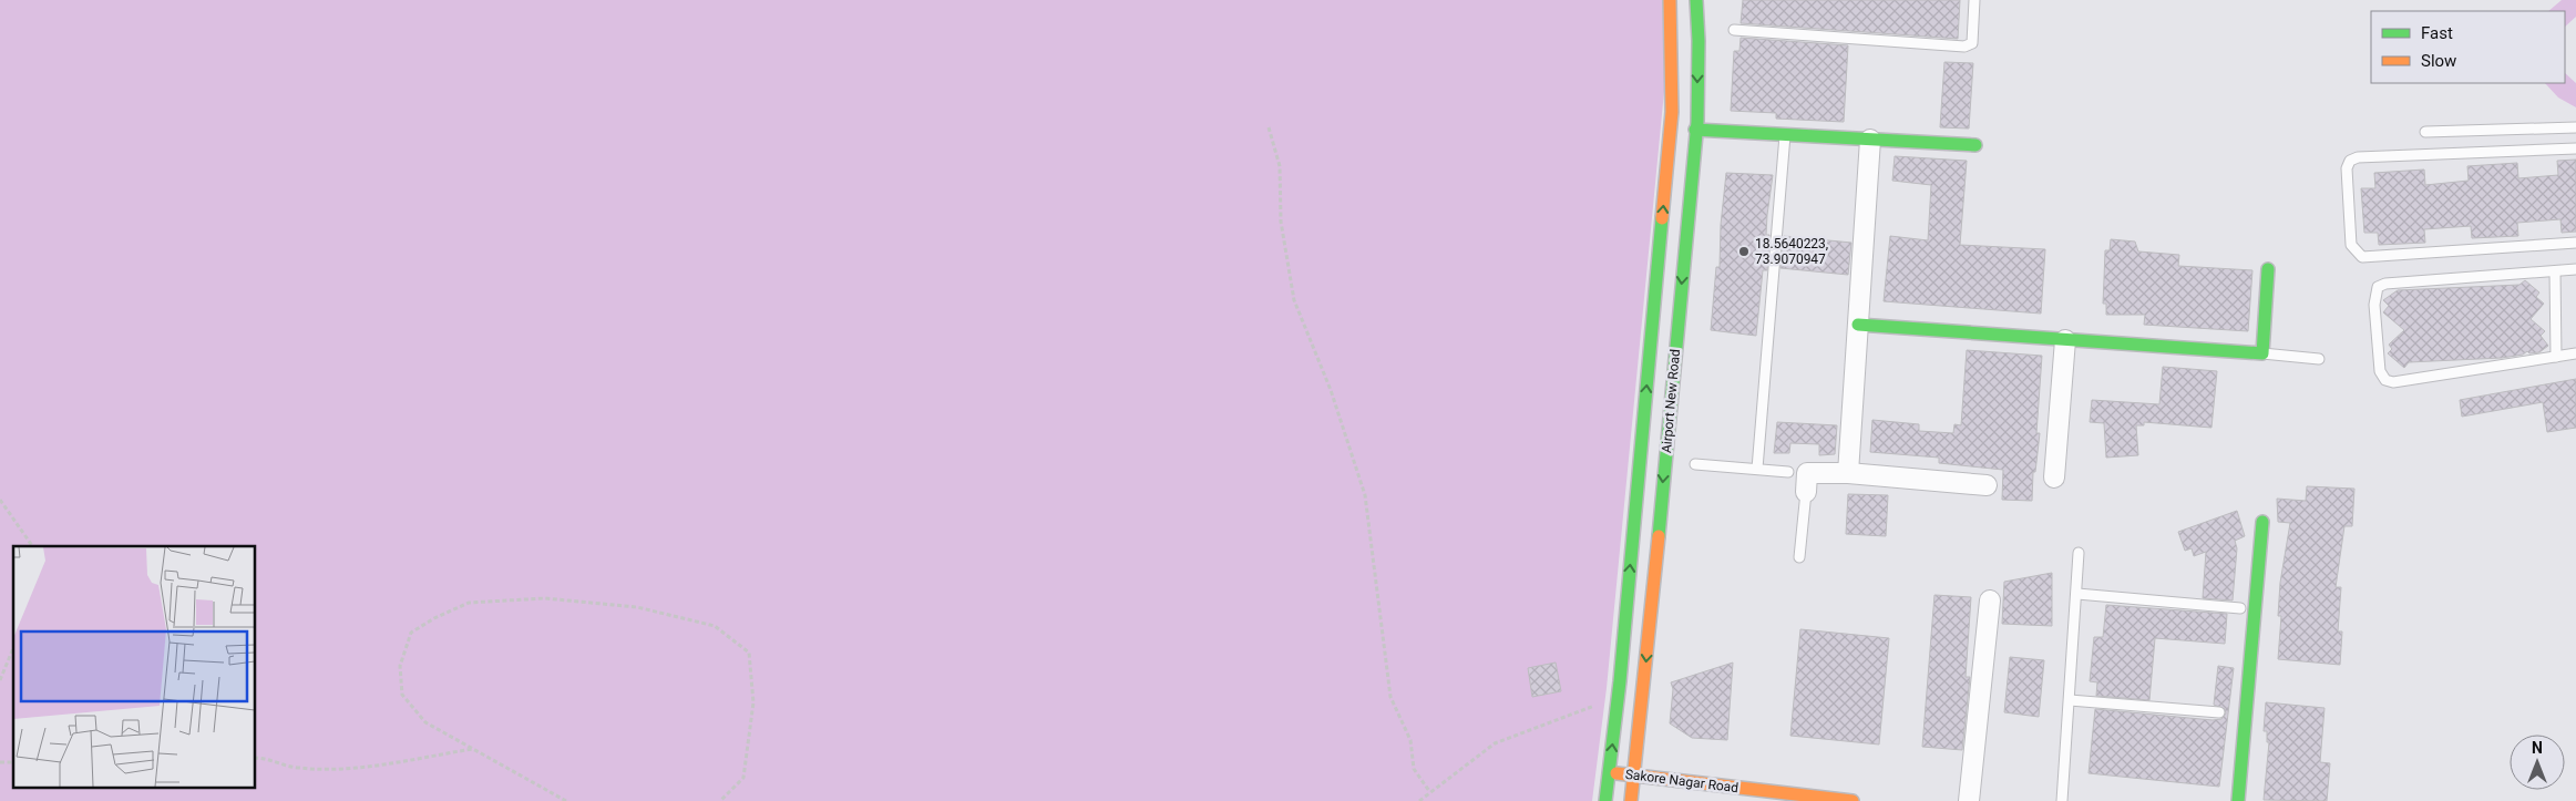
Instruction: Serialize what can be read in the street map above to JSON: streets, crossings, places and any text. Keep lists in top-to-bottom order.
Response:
{
  "streets": {
    "main road": ["Airport New Road", "Sakore Nagar Road"]
  },
  "crossings": [
    ["Airport New Road", "Sakore Nagar Road"]
  ],
  "places": ["18.5640223, 73.9070947"],
  "legend": ["Fast", "Slow"],
  "north": "top"
}
